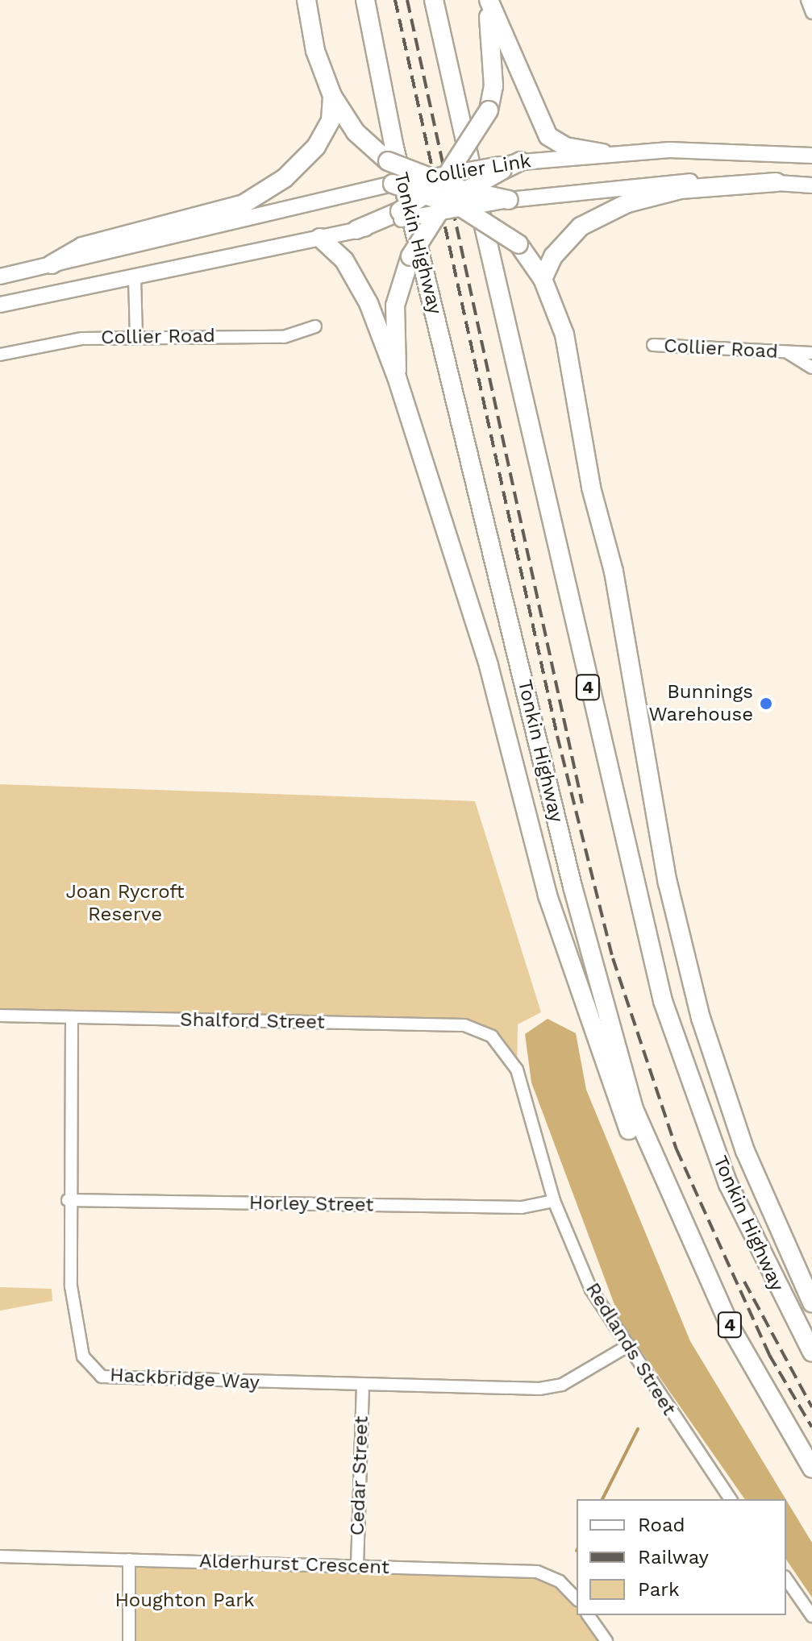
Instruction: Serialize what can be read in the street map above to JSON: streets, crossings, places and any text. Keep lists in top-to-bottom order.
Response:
{
  "streets": {
    "highway": ["Tonkin Highway", "4"],
    "main road": ["Collier Link"],
    "street": [
      "Collier Road",
      "Shalford Street",
      "Horley Street",
      "Redlands Street",
      "Hackbridge Way",
      "Cedar Street",
      "Alderhurst Crescent"
    ]
  },
  "crossings": [
    ["Shalford Street", "Redlands Street"],
    ["Shalford Street", "Hackbridge Way"],
    ["Horley Street", "Redlands Street"],
    ["Horley Street", "Hackbridge Way"],
    ["Redlands Street", "Hackbridge Way"],
    ["Hackbridge Way", "Cedar Street"],
    ["Cedar Street", "Alderhurst Crescent"]
  ],
  "parks": ["Joan Rycroft Reserve", "Houghton Park"],
  "places": ["Bunnings Warehouse"],
  "legend": ["Road", "Railway", "Park"]
}
